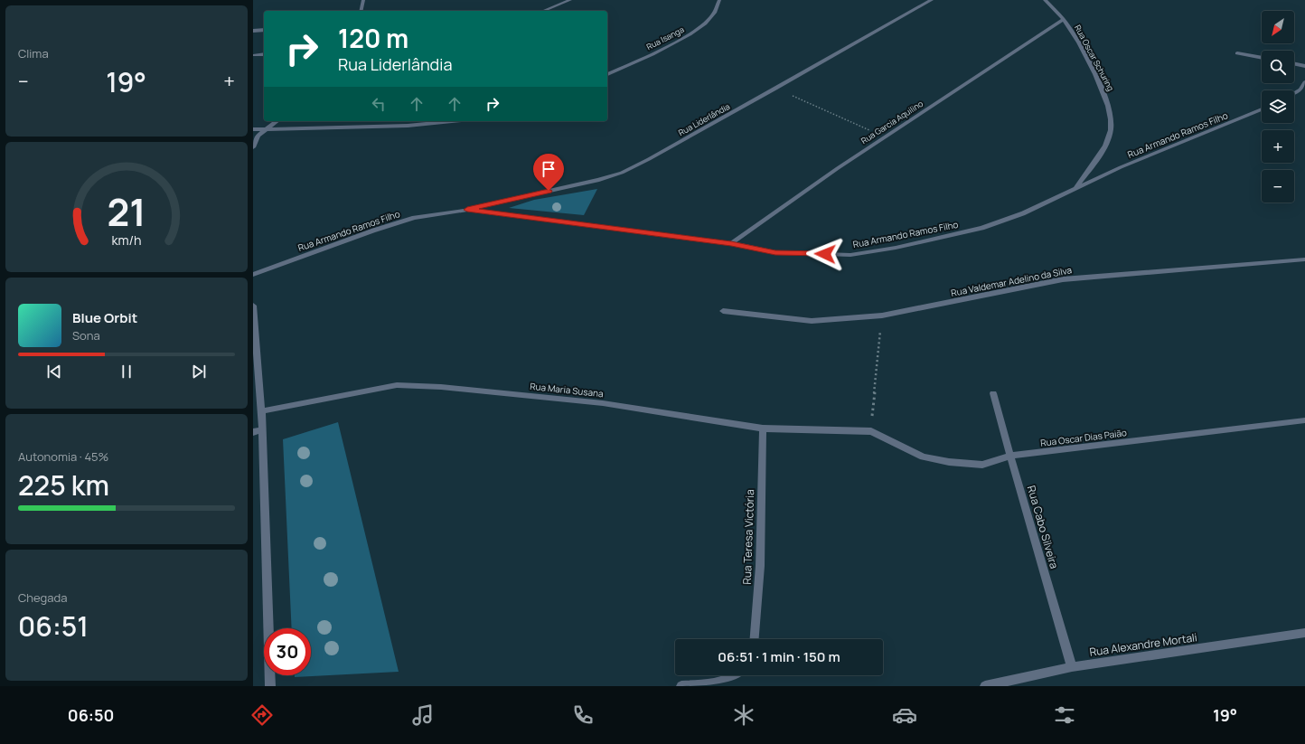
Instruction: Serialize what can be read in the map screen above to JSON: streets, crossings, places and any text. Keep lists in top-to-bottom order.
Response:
{
  "streets": {
    "street": [
      "Rua Isanga",
      "Rua Oscar Schuring",
      "Rua Liderlândia",
      "Rua Garcia Aquilino",
      "Rua Armando Ramos Filho",
      "Rua Valdemar Adelino da Silva",
      "Rua Maria Susana",
      "Rua Oscar Dias Paião",
      "Rua Cabo Silveira",
      "Rua Teresa Victória",
      "Rua Alexandre Mortali"
    ]
  },
  "crossings": [
    ["Rua Oscar Schuring", "Rua Garcia Aquilino"],
    ["Rua Oscar Schuring", "Rua Armando Ramos Filho"],
    ["Rua Liderlândia", "Rua Armando Ramos Filho"],
    ["Rua Garcia Aquilino", "Rua Armando Ramos Filho"],
    ["Rua Maria Susana", "Rua Oscar Dias Paião"],
    ["Rua Maria Susana", "Rua Teresa Victória"],
    ["Rua Oscar Dias Paião", "Rua Cabo Silveira"],
    ["Rua Cabo Silveira", "Rua Alexandre Mortali"]
  ],
  "north": "bottom left",
  "page": {
    "tile": [
      "Clima",
      ["Autonomia · 45%", "225 km"],
      ["Chegada", "06:51"]
    ],
    "map_buttons": ["+", "−"],
    "turn": ["120 m", "Rua Liderlândia"],
    "heat": ["−", "19°", "+"],
    "song": ["Blue Orbit", "Sona"],
    "limit": "30",
    "trip": "06:51 · 1 min · 150 m",
    "tabs": ["06:50", "19°"],
    "gauge": ["21", "km/h"]
  }
}
